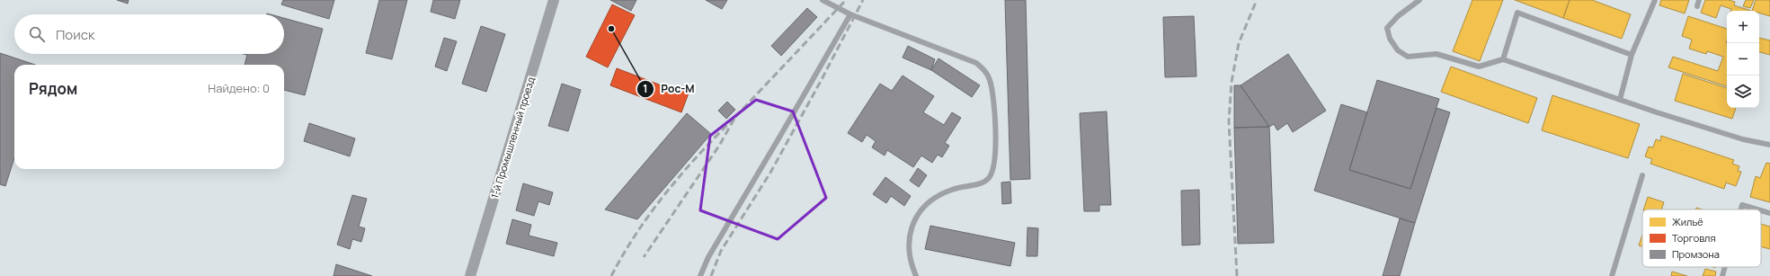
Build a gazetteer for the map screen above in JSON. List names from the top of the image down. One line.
{"streets":{"street":["1-й Промышленный проезд"]},"places":["Рос-М"],"legend":["Жильё","Торговля","Промзона"],"page":{"map_buttons":["+","−"],"search":"Поиск","heading":["Рядом","Найдено: 0"]}}
